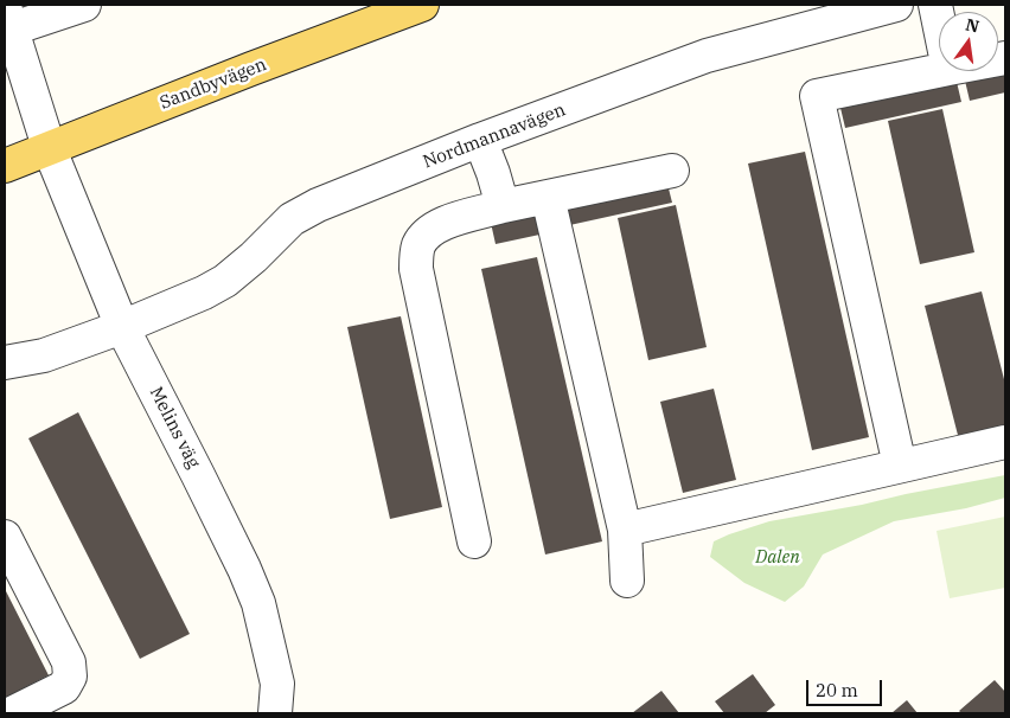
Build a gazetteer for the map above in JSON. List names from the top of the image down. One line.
{"streets":{"main road":["Sandbyvägen"],"street":["Nordmannavägen","Melins väg"]},"crossings":[["Sandbyvägen","Melins väg"],["Nordmannavägen","Melins väg"]],"parks":["Dalen"],"scale_bar":"20 m","north":"top"}
